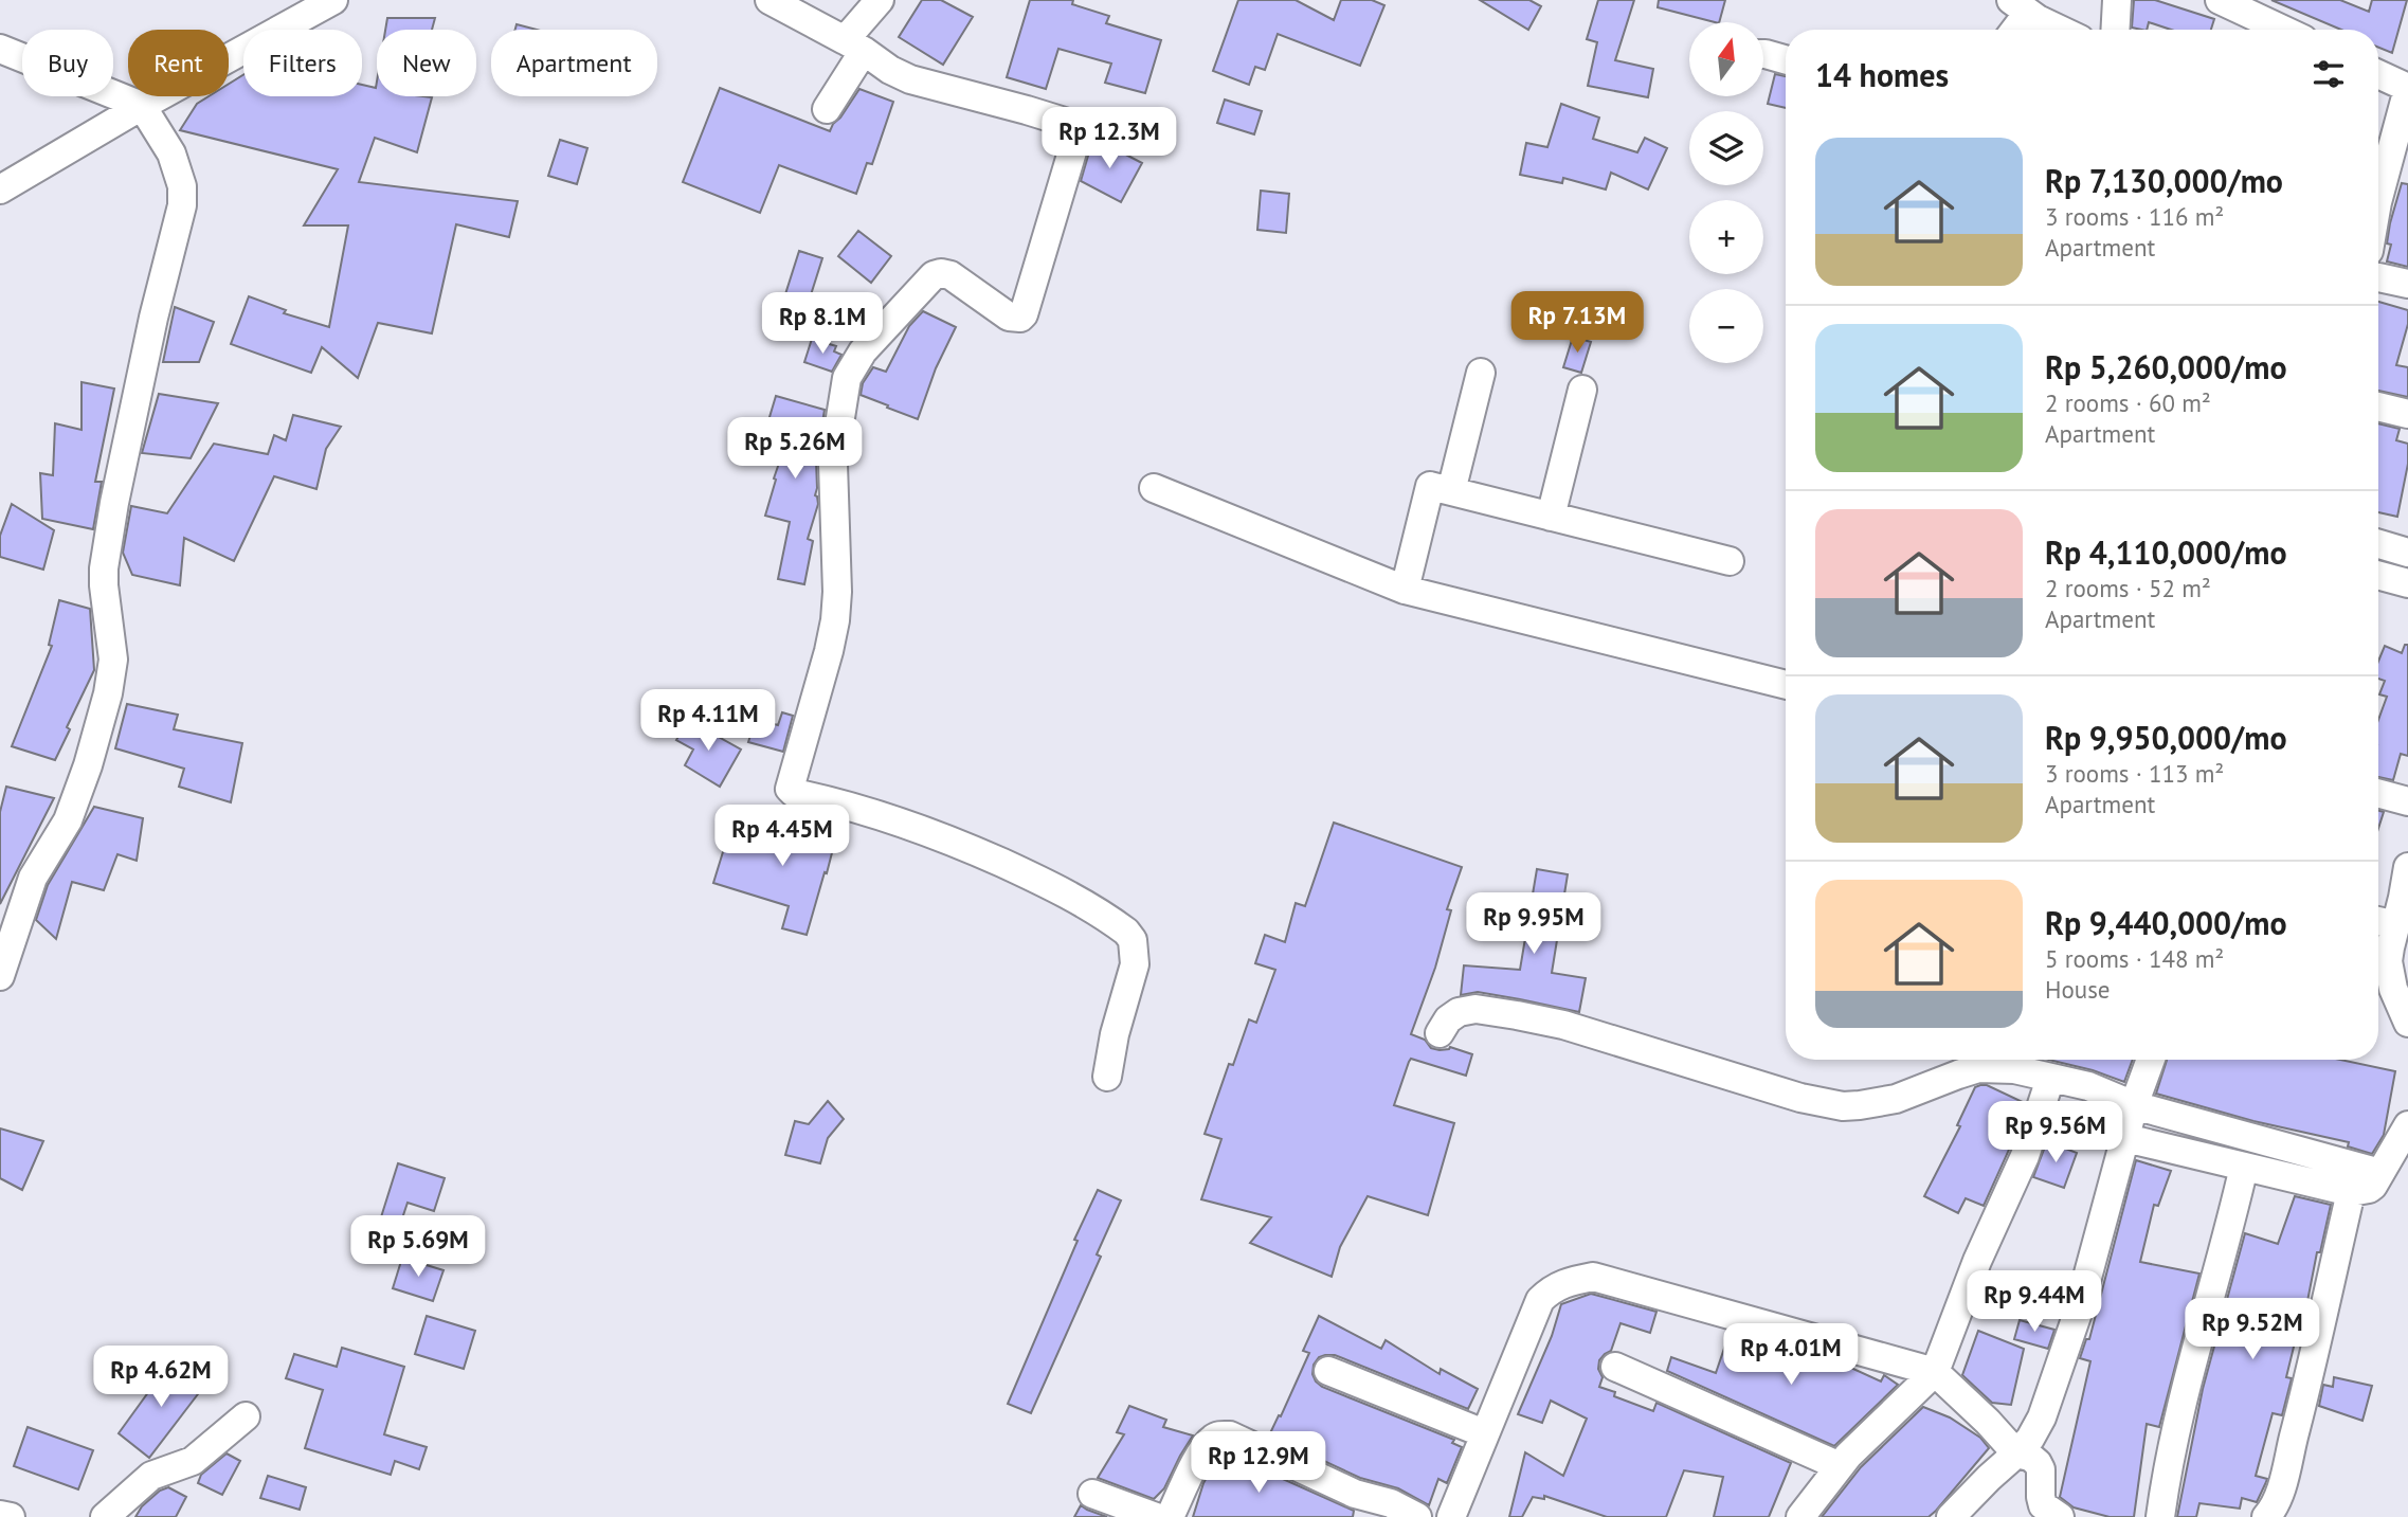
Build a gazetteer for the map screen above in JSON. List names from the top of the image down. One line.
{"north":"top","page":{"map_buttons":["+","−"],"chip":["Buy","Rent","Filters","New","Apartment"],"heading":"14 homes","price":["Rp 12.3M","Rp 7.13M","Rp 8.1M","Rp 5.26M","Rp 4.11M","Rp 4.45M","Rp 9.95M","Rp 9.56M","Rp 5.69M","Rp 9.44M","Rp 9.52M","Rp 4.01M","Rp 4.62M","Rp 12.9M"],"list":[{"name":"Rp 7,130,000/mo","note":"3 rooms · 116 m² · Apartment"},{"name":"Rp 5,260,000/mo","note":"2 rooms · 60 m² · Apartment"},{"name":"Rp 4,110,000/mo","note":"2 rooms · 52 m² · Apartment"},{"name":"Rp 9,950,000/mo","note":"3 rooms · 113 m² · Apartment"},{"name":"Rp 9,440,000/mo","note":"5 rooms · 148 m² · House"}]}}
